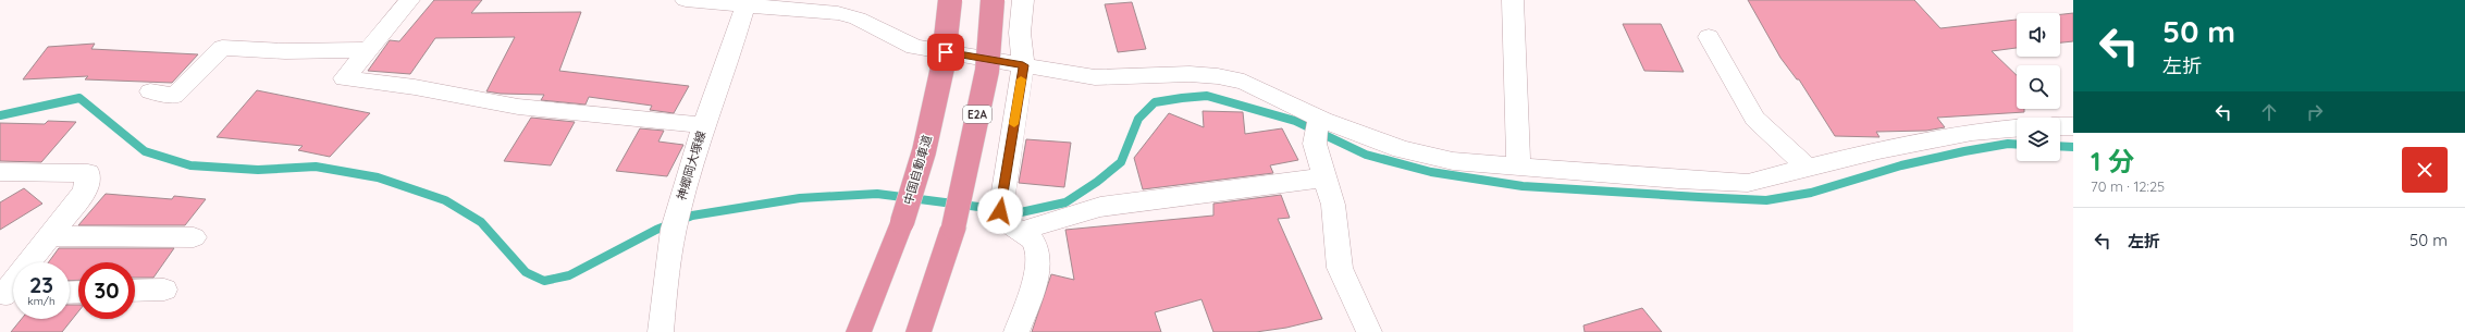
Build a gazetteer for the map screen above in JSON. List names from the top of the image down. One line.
{"streets":{"highway":["E2A","中国自動車道"],"street":["神郷岡大塚線"]},"page":{"turn":["50 m","左折"],"heading":["1 分","70 m · 12:25"],"list":[{"name":"左折","value":"50 m"}],"speed":"23 km/h","limit":"30"}}
